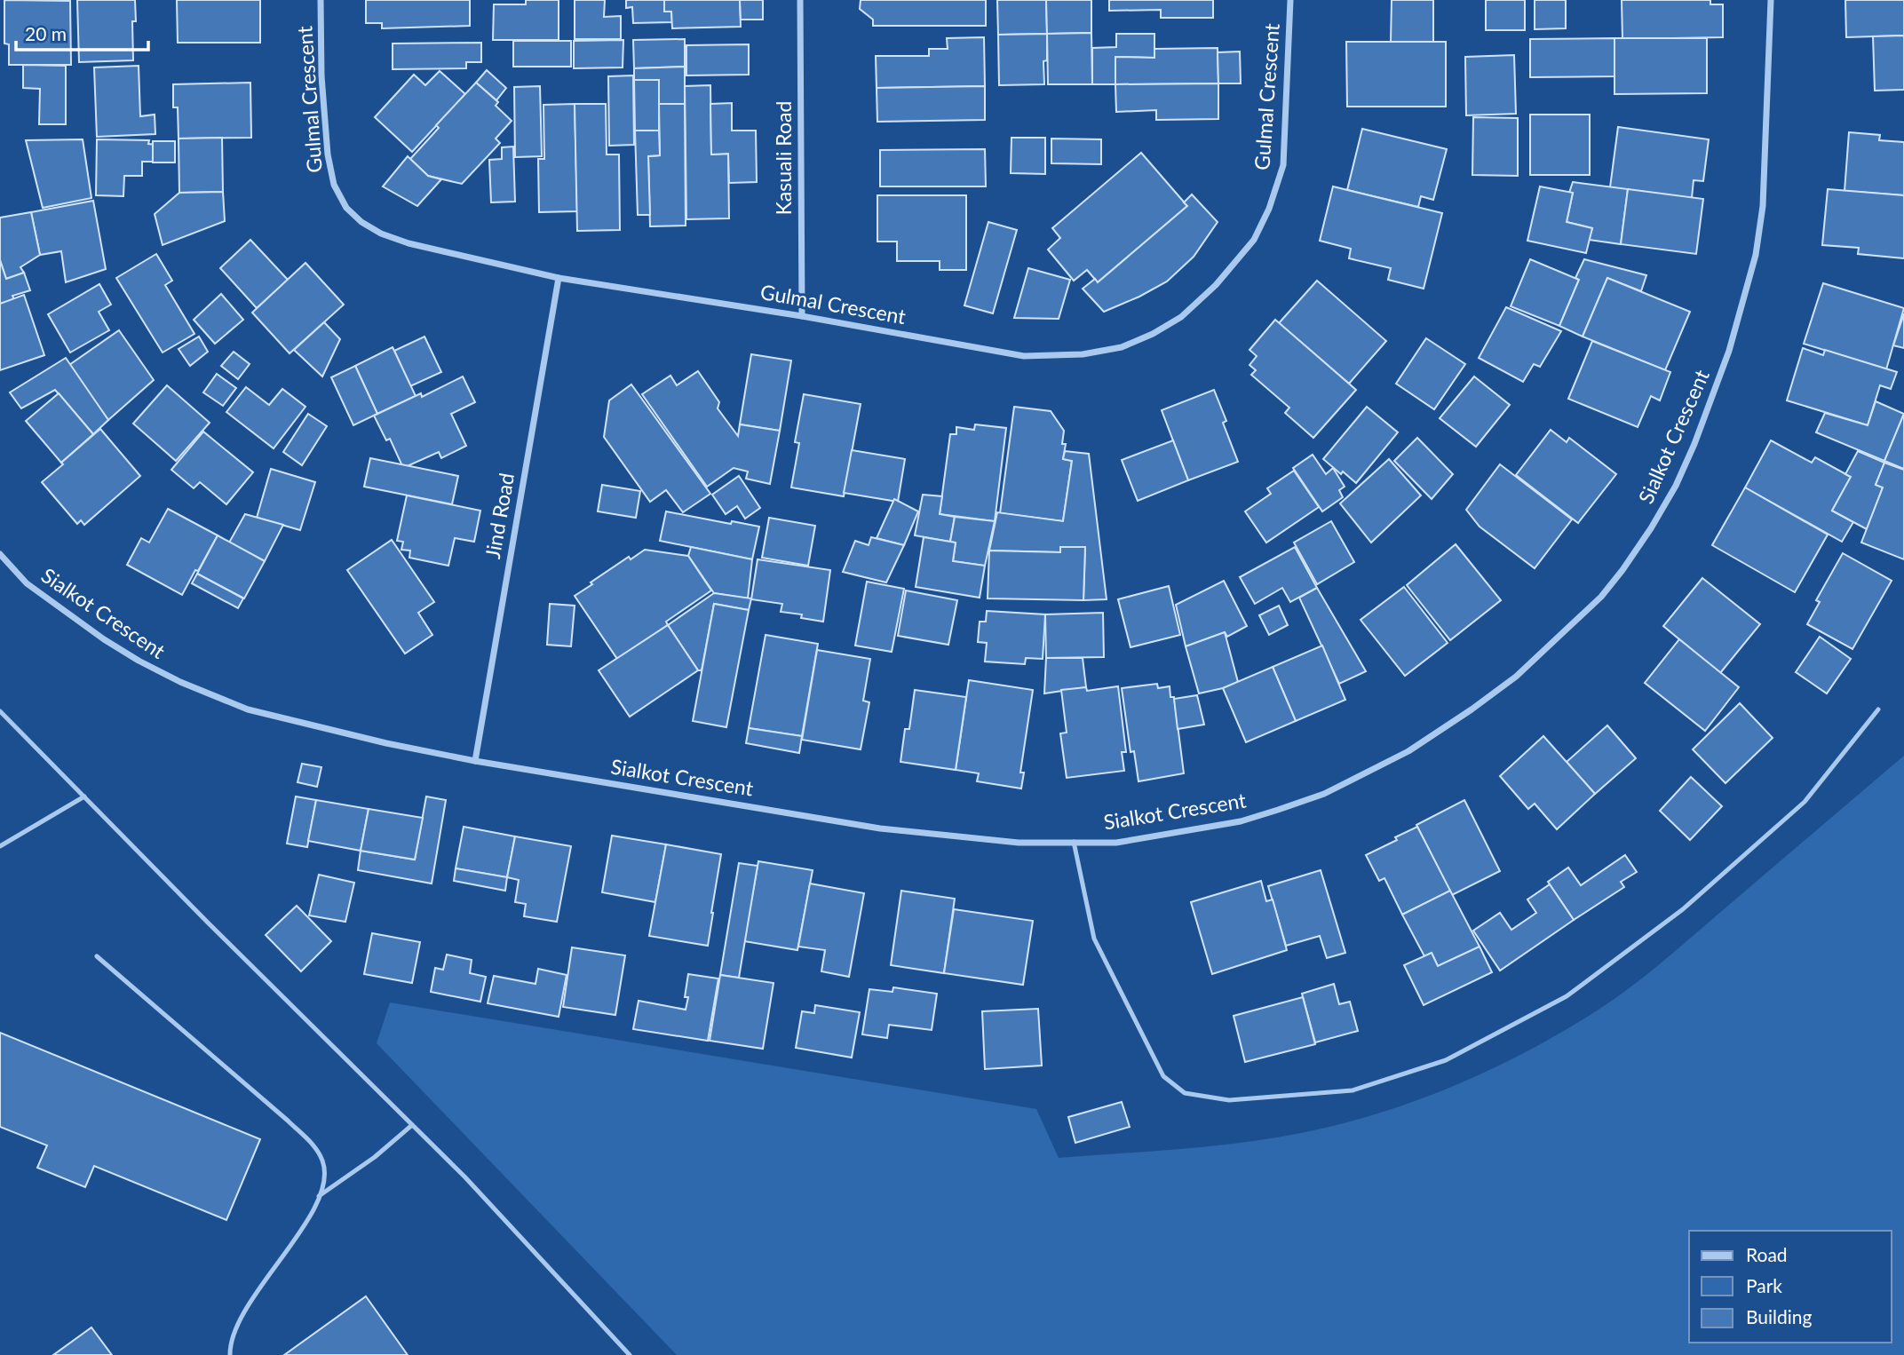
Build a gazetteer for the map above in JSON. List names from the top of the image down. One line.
{"streets":{"street":["Gulmal Crescent","Kasuali Road","Sialkot Crescent","Jind Road"]},"crossings":[["Gulmal Crescent","Kasuali Road"],["Gulmal Crescent","Jind Road"],["Sialkot Crescent","Jind Road"]],"legend":["Road","Park","Building"],"scale_bar":"20 m"}
